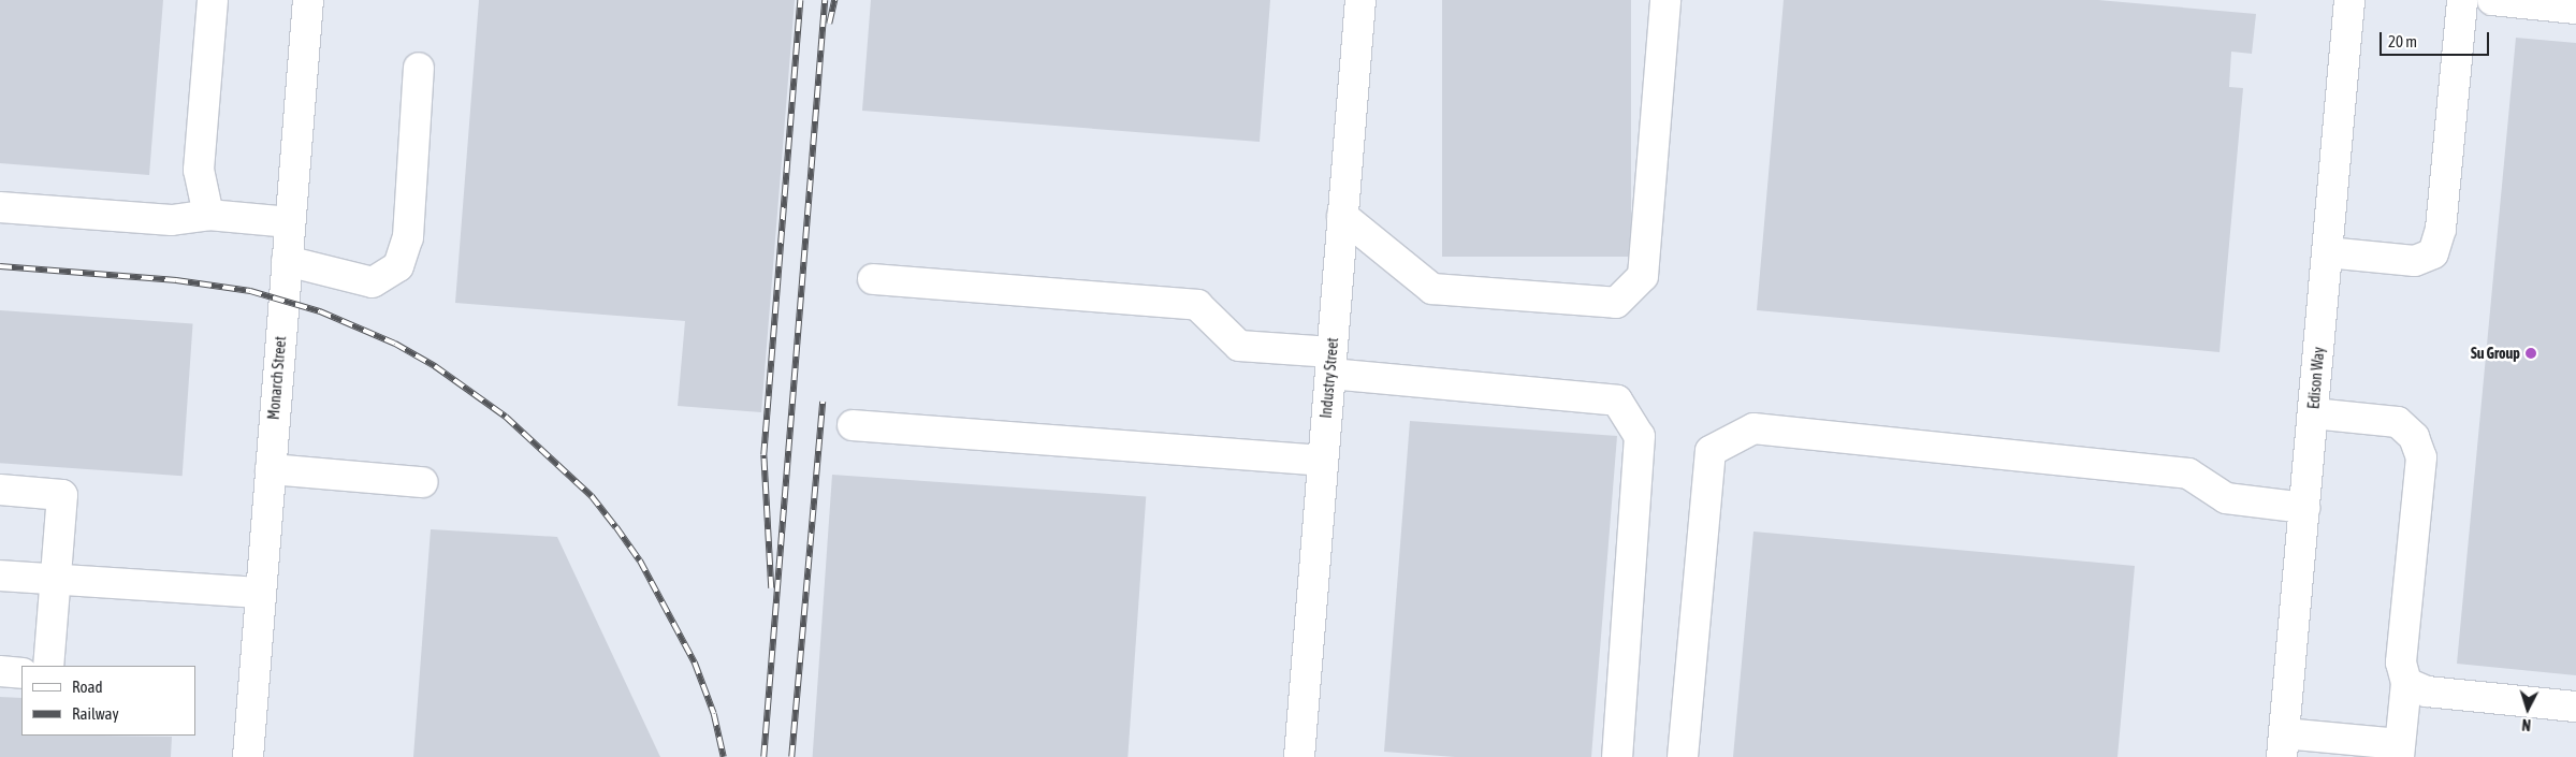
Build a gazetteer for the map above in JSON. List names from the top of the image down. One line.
{"streets":{"street":["Monarch Street","Industry Street","Edison Way"]},"places":["Su Group"],"legend":["Road","Railway"],"scale_bar":"20 m","north":"bottom"}
